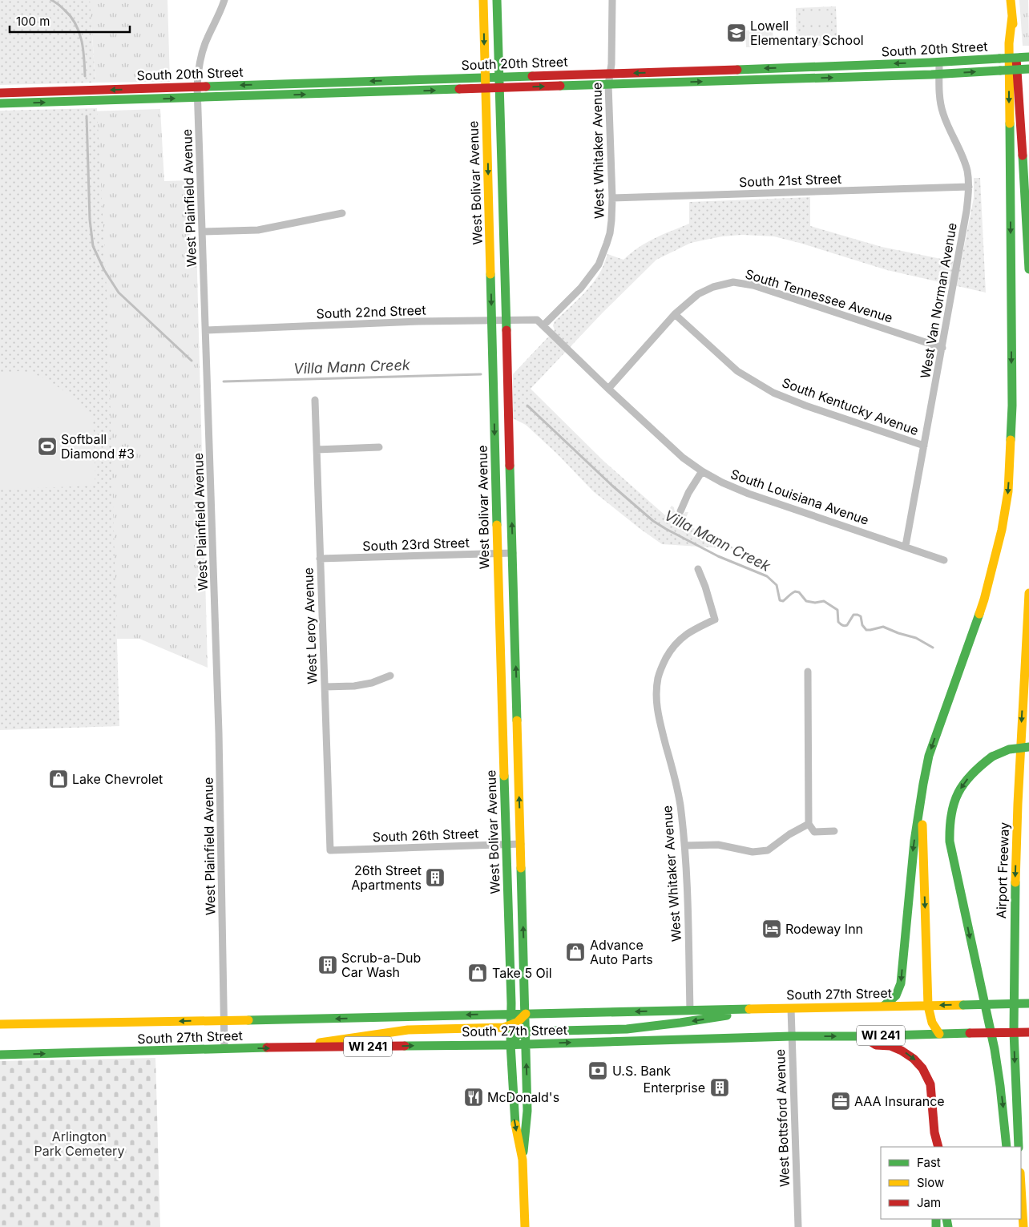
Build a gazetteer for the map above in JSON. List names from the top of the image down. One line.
{"streets":{"main road":["South 20th Street","West Bolivar Avenue","Airport Freeway","South 27th Street","WI 241"],"street":["West Whitaker Avenue","South 21st Street","West Plainfield Avenue","South Tennessee Avenue","West Van Norman Avenue","South 22nd Street","South Kentucky Avenue","South Louisiana Avenue","South 23rd Street","West Leroy Avenue","South 26th Street","West Bottsford Avenue"]},"crossings":[["South 20th Street","West Whitaker Avenue"],["South 20th Street","West Bolivar Avenue"],["South 20th Street","West Plainfield Avenue"],["South 20th Street","West Van Norman Avenue"],["West Whitaker Avenue","South 21st Street"],["West Whitaker Avenue","South Louisiana Avenue"],["West Whitaker Avenue","South 27th Street"],["South 21st Street","West Van Norman Avenue"],["West Bolivar Avenue","South 22nd Street"],["West Bolivar Avenue","South 23rd Street"],["West Bolivar Avenue","South 26th Street"],["West Bolivar Avenue","South 27th Street"],["West Plainfield Avenue","South 22nd Street"],["West Plainfield Avenue","South 27th Street"],["South Tennessee Avenue","West Van Norman Avenue"],["South Tennessee Avenue","South Kentucky Avenue"],["South Tennessee Avenue","South Louisiana Avenue"],["West Van Norman Avenue","South Kentucky Avenue"],["West Van Norman Avenue","South Louisiana Avenue"],["South 22nd Street","South Louisiana Avenue"],["South 23rd Street","West Leroy Avenue"],["West Leroy Avenue","South 26th Street"],["South 27th Street","West Bottsford Avenue"]],"one_way":["Airport Freeway"],"water":["Villa Mann Creek"],"parks":["Arlington Park Cemetery"],"places":{"school or university":["Lowell Elementary School"],"sports":["Softball Diamond #3"],"shop":["Lake Chevrolet","Advance Auto Parts","Take 5 Oil"],"building":["26th Street Apartments","Scrub-a-Dub Car Wash","Enterprise"],"hotel":["Rodeway Inn"],"bank":["U.S. Bank"],"restaurant":["McDonald's"],"office":["AAA Insurance"]},"legend":["Fast","Slow","Jam"],"scale_bar":"100 m"}
